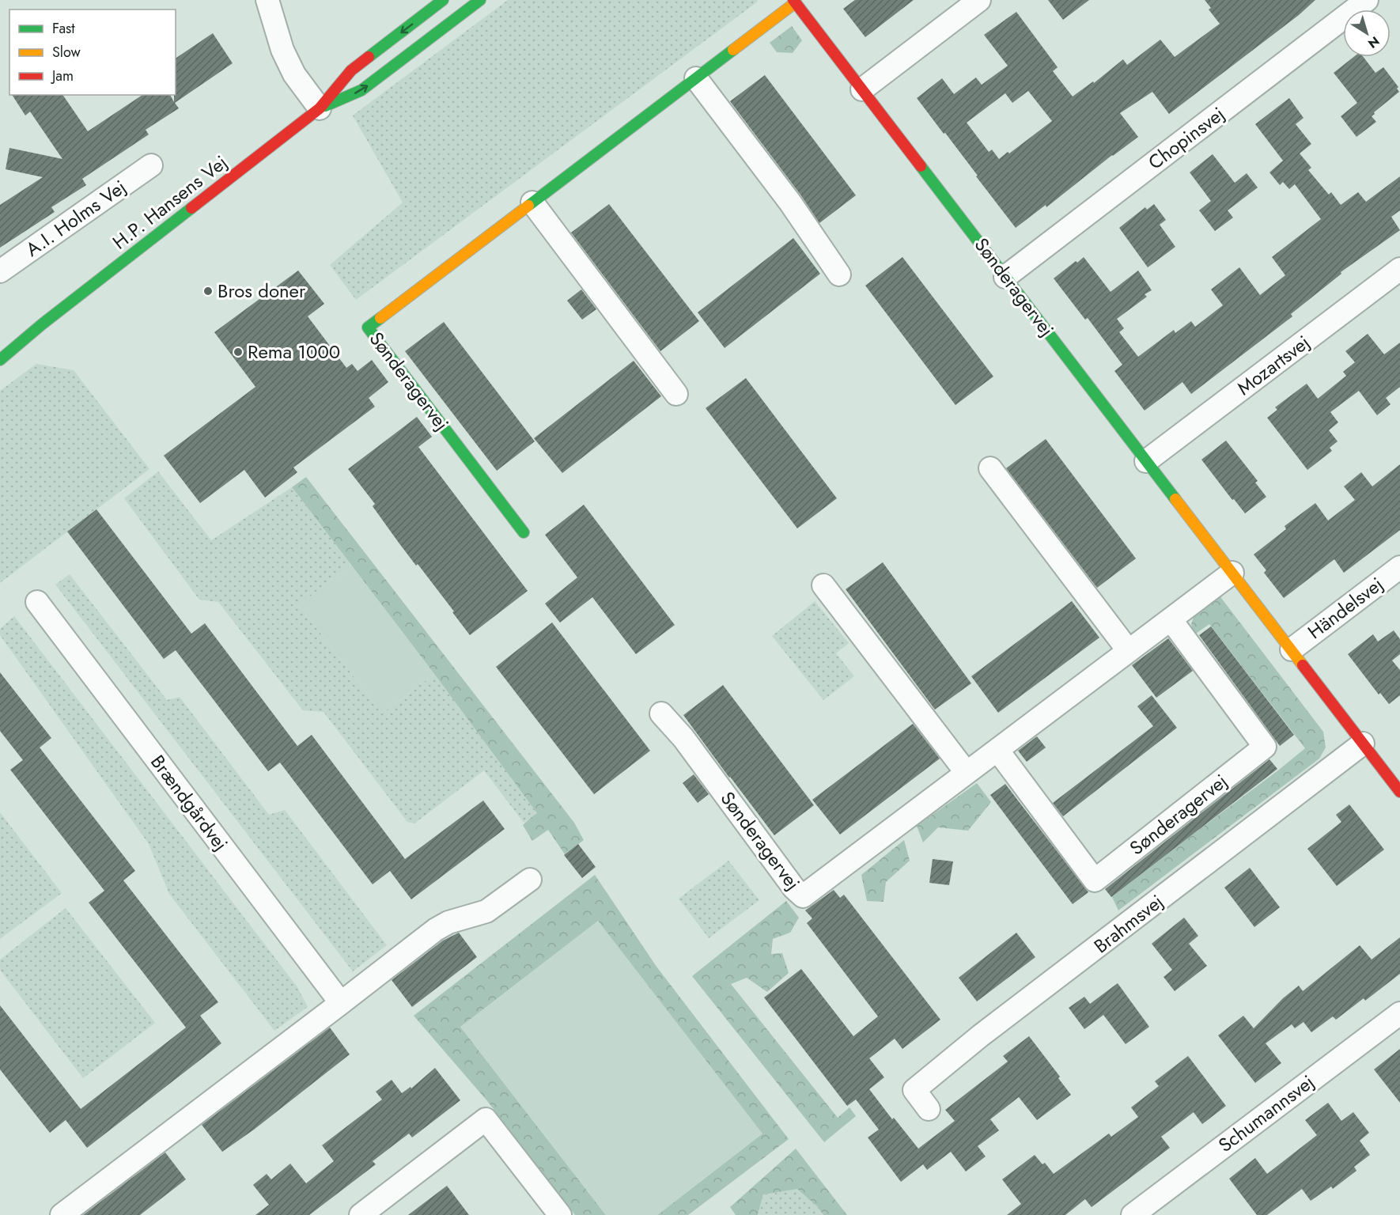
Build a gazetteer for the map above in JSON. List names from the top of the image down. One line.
{"streets":{"street":["Chopinsvej","H.P. Hansens Vej","A.I. Holms Vej","Sønderagervej","Mozartsvej","Händelsvej","Brændgårdvej","Brahmsvej","Schumannsvej"]},"crossings":[["Chopinsvej","Sønderagervej"],["Sønderagervej","Mozartsvej"],["Sønderagervej","Händelsvej"],["Sønderagervej","Brahmsvej"]],"places":["Bros doner","Rema 1000"],"legend":["Fast","Slow","Jam"],"north":"bottom right"}
